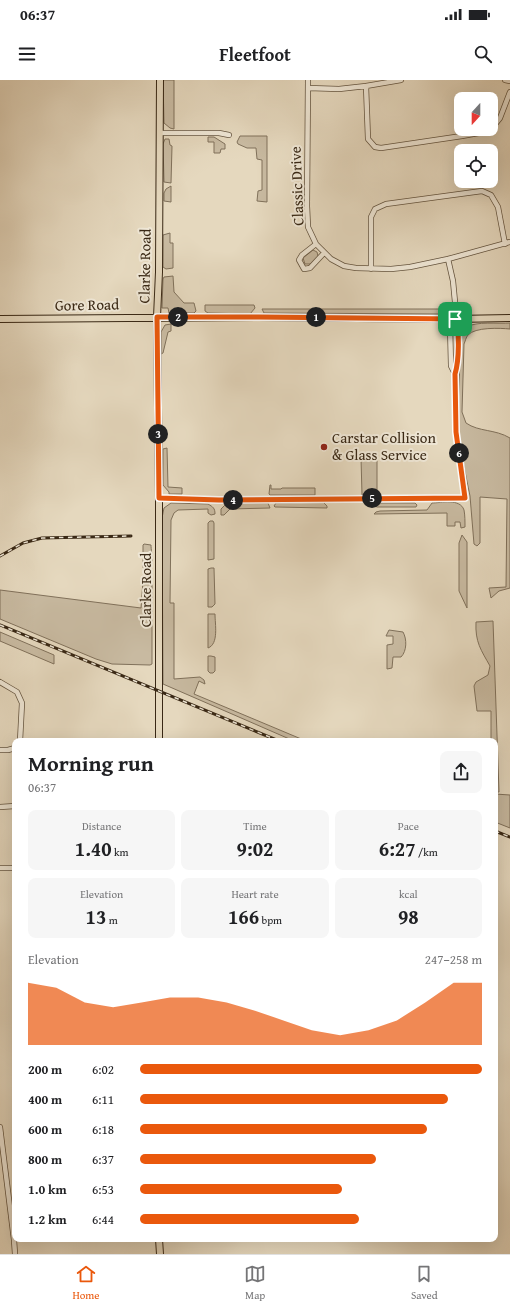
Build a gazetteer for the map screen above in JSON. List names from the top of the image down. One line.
{"streets":{"main road":["Clarke Road","Gore Road"],"street":["Classic Drive"]},"crossings":[["Clarke Road","Gore Road"]],"places":["Carstar Collision & Glass Service"],"north":"bottom","page":{"status":"06:37","header":"Fleetfoot","pins":["1","2","3","6","5","4"],"heading":["Morning run","06:37"],"stats":[["Distance","1.40 km"],["Time","9:02"],["Pace","6:27 /km"],["Elevation","13 m"],["Heart rate","166 bpm"],["kcal","98"]],"chart":["Elevation","247–258 m"],"list":[{"name":"200 m","note":"6:02"},{"name":"400 m","note":"6:11"},{"name":"600 m","note":"6:18"},{"name":"800 m","note":"6:37"},{"name":"1.0 km","note":"6:53"},{"name":"1.2 km","note":"6:44"}],"tabs":["Home","Map","Saved"]}}
